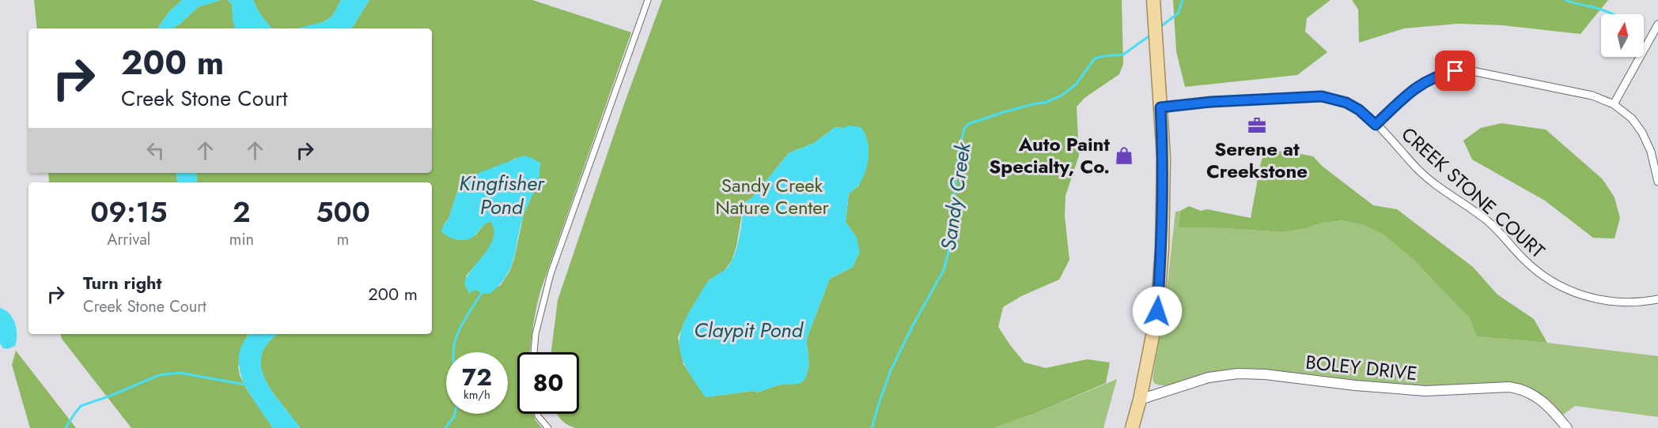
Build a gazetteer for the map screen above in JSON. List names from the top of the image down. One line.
{"streets":{"street":["CREEK STONE COURT","BOLEY DRIVE"]},"water":["Kingfisher Pond","Sandy Creek","Claypit Pond"],"parks":["Sandy Creek Nature Center"],"places":{"office":["Serene at Creekstone"],"shop":["Auto Paint Specialty, Co."]},"north":"top","page":{"turn":["200 m","Creek Stone Court"],"eta":["09:15","Arrival","2","min","500","m"],"list":[{"name":"Turn right","note":"Creek Stone Court","value":"200 m"}],"speed":"72 km/h","limit":"80"}}
